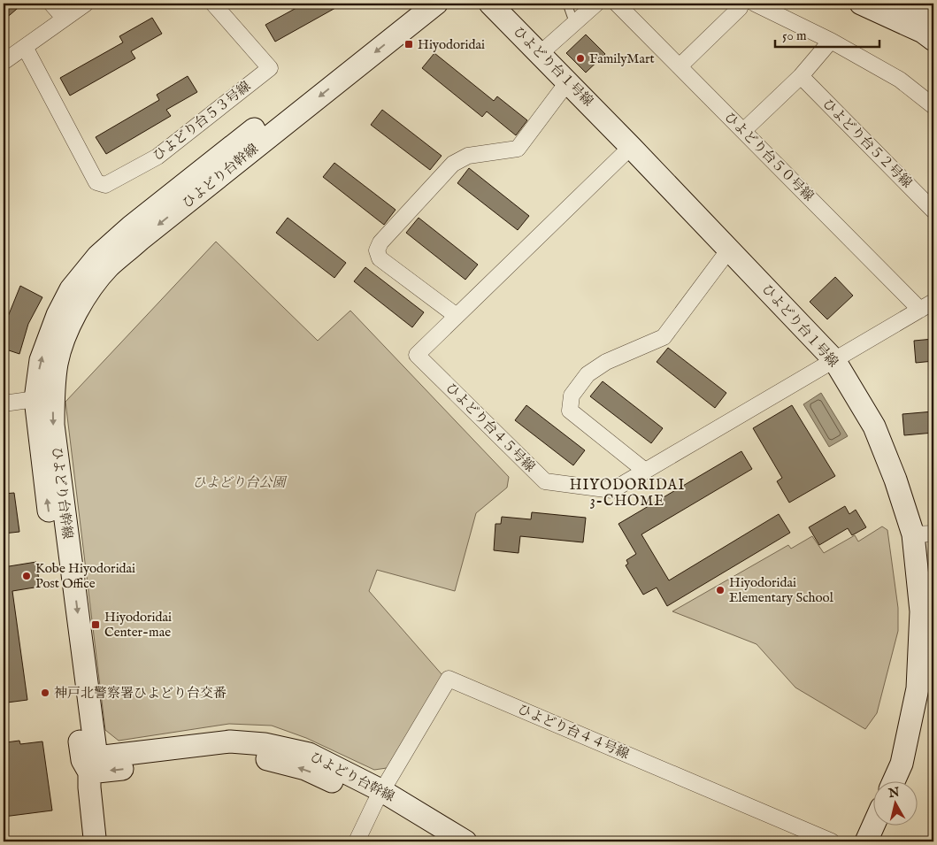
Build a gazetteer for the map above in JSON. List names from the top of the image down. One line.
{"streets":{"street":["ひよどり台１号線","ひよどり台５３号線","ひよどり台５２号線","ひよどり台５０号線","ひよどり台幹線","ひよどり台４５号線","ひよどり台４４号線"]},"crossings":[["ひよどり台１号線","ひよどり台４５号線"],["ひよどり台５０号線","ひよどり台４５号線"],["ひよどり台幹線","ひよどり台４４号線"]],"districts":["HIYODORIDAI 3-CHOME"],"parks":["ひよどり台公園"],"places":{"transit":["Hiyodoridai","Hiyodoridai Center-mae"],"other":["FamilyMart","Kobe Hiyodoridai Post Office","Hiyodoridai Elementary School","神戸北警察署ひよどり台交番"]},"scale_bar":"50 m","north":"top"}
